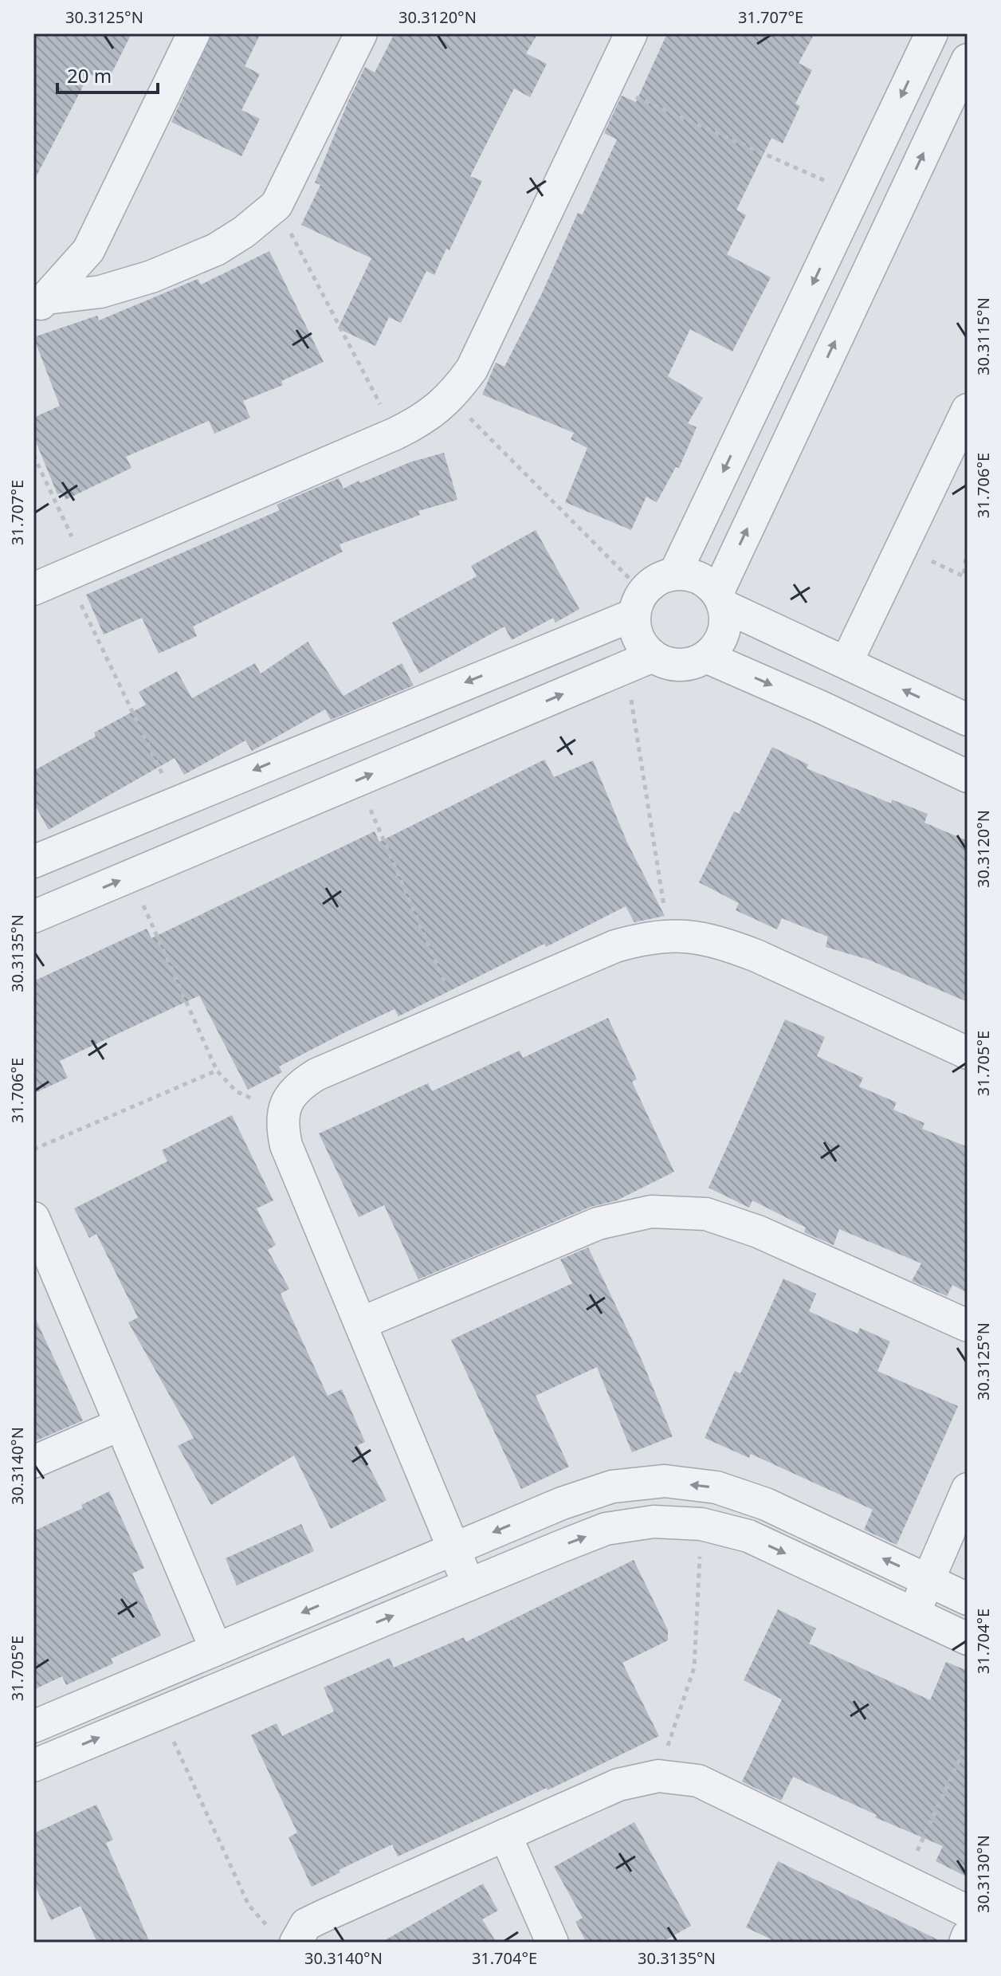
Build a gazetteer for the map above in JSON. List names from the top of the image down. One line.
{"scale_bar":"20 m","coordinates":["30.3125°N","30.3120°N","31.707°E","30.3115°N","31.706°E","30.3135°N","31.705°E","30.3140°N","31.704°E","30.3130°N"]}
